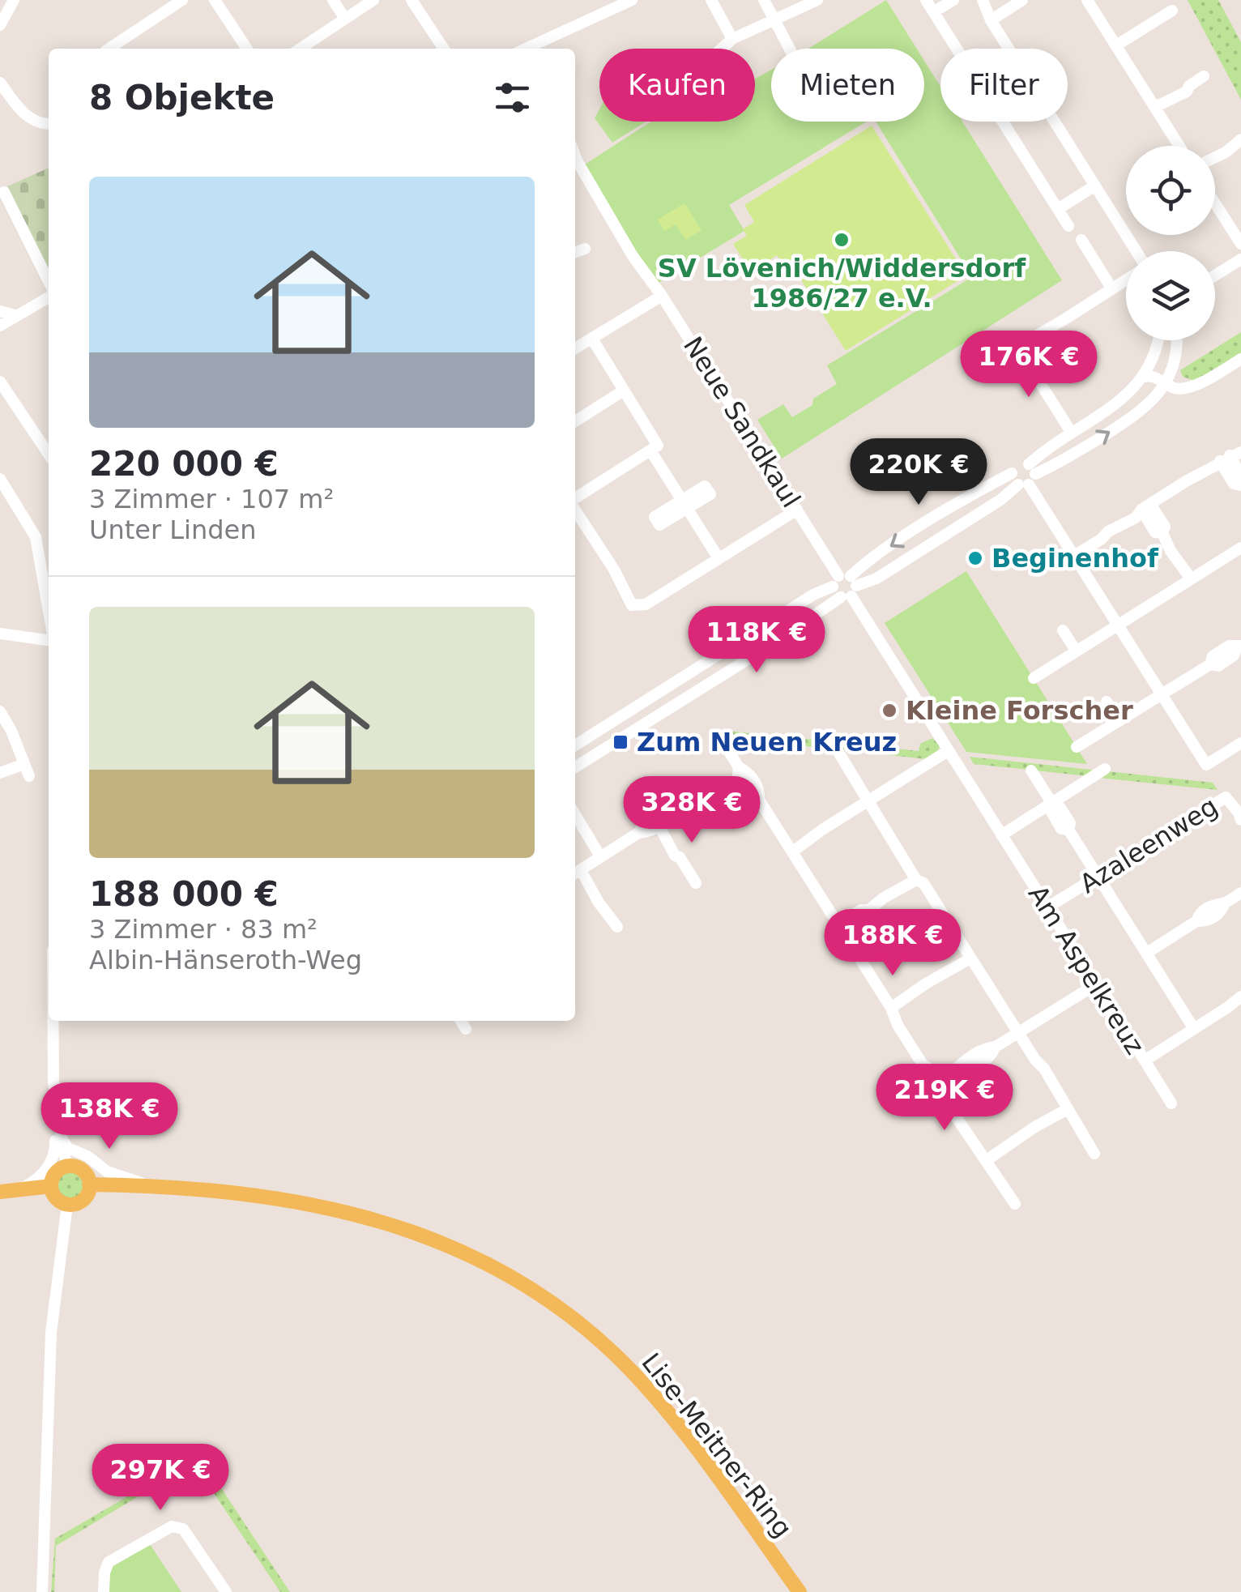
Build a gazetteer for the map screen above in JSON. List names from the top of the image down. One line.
{"streets":{"main road":["Lise-Meitner-Ring"],"street":["Neue Sandkaul","Azaleenweg","Am Aspelkreuz"]},"crossings":[["Neue Sandkaul","Am Aspelkreuz"],["Azaleenweg","Am Aspelkreuz"]],"places":{"other":["SV Lövenich/Widdersdorf 1986/27 e.V.","Beginenhof","Kleine Forscher"],"transit":["Zum Neuen Kreuz"]},"page":{"chip":["Kaufen","Mieten","Filter"],"heading":"8 Objekte","list":[{"name":"220 000 €","note":"3 Zimmer · 107 m² · Unter Linden"},{"name":"188 000 €","note":"3 Zimmer · 83 m² · Albin-Hänseroth-Weg"}],"price":["176K €","220K €","118K €","328K €","188K €","219K €","138K €","297K €"]}}
